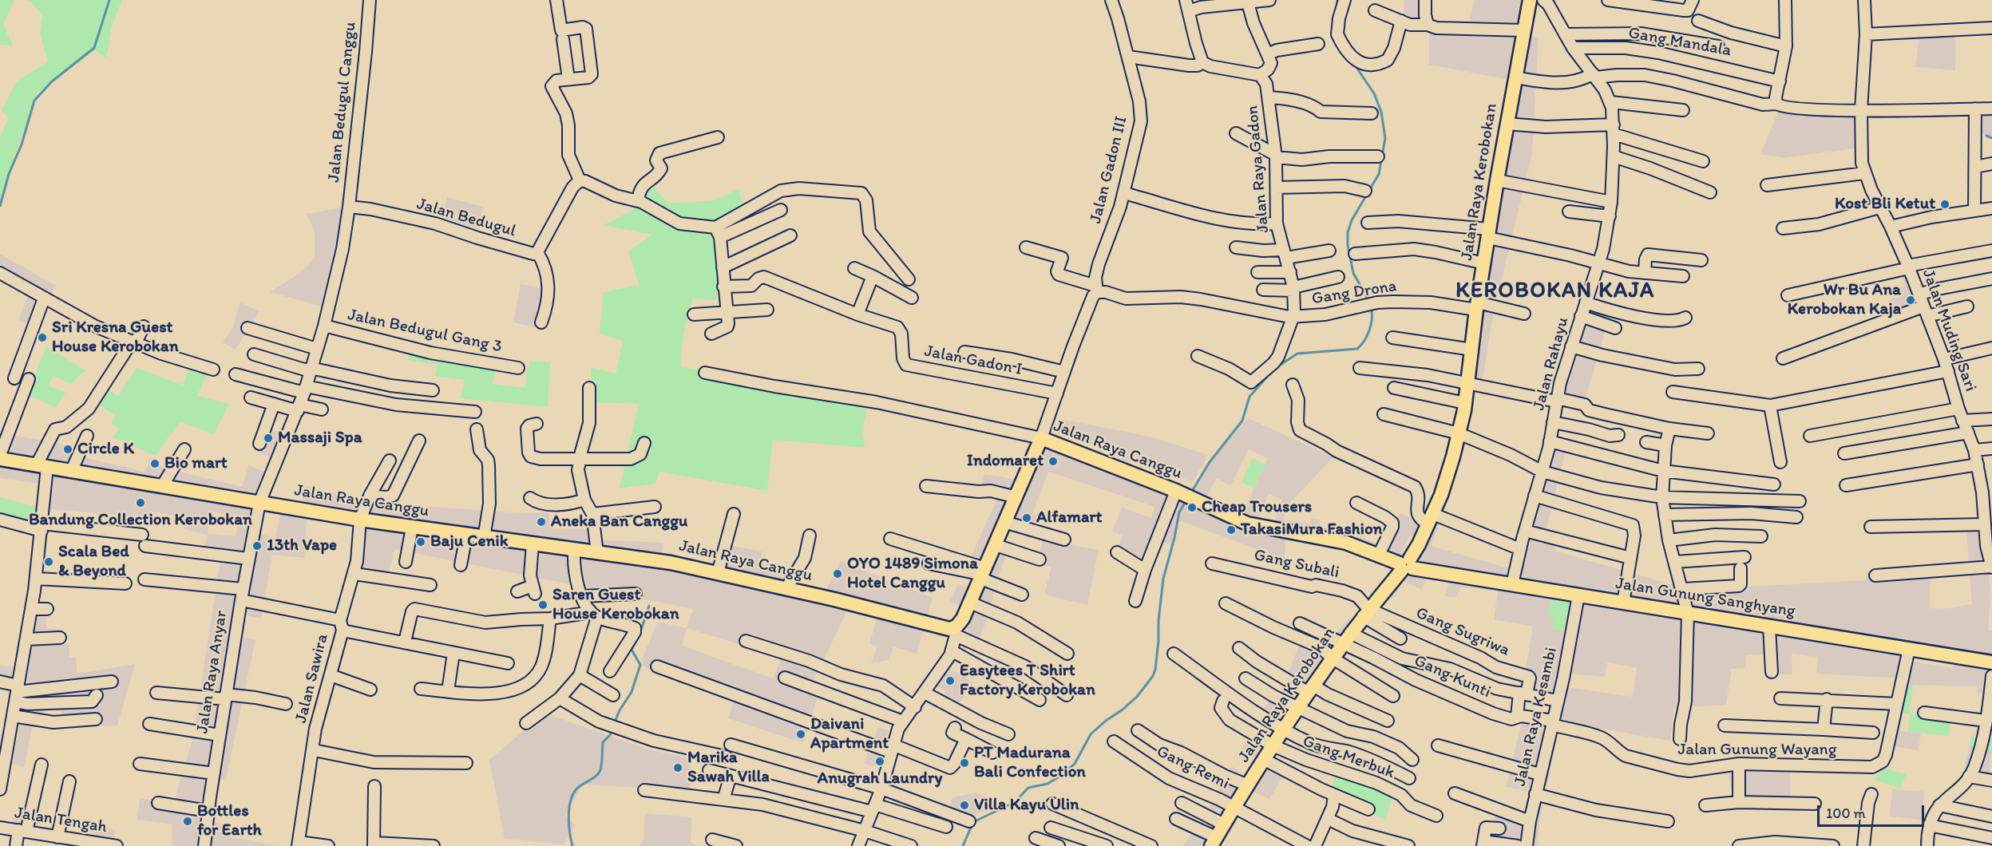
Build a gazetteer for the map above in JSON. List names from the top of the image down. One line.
{"streets":{"main road":["Jalan Raya Kerobokan","Jalan Raya Canggu","Jalan Gunung Sanghyang"],"street":["Gang Mandala","Jalan Bedugul Canggu","Jalan Raya Gadon","Jalan Gadon III","Jalan Bedugul","Gang Drona","Jalan Muding Sari","Jalan Bedugul Gang 3","Jalan Gadon I","Jalan Rahayu","Gang Subali","Gang Sugriwa","Jalan Raya Anyar","Gang Kunti","Jalan Sawira","Jalan Raya Kesambi","Jalan Gunung Wayang","Gang Merbuk","Gang Remi","Jalan Tengah"]},"crossings":[["Gang Mandala","Jalan Rahayu"],["Jalan Bedugul Canggu","Jalan Bedugul"],["Jalan Raya Gadon","Gang Drona"],["Jalan Raya Kerobokan","Gang Drona"],["Jalan Raya Kerobokan","Jalan Raya Canggu"],["Jalan Raya Kerobokan","Gang Subali"],["Jalan Raya Kerobokan","Jalan Gunung Sanghyang"],["Jalan Raya Kerobokan","Gang Sugriwa"],["Jalan Raya Kerobokan","Gang Kunti"],["Jalan Raya Kerobokan","Gang Merbuk"],["Jalan Raya Kerobokan","Gang Remi"],["Jalan Rahayu","Jalan Gunung Sanghyang"],["Jalan Raya Canggu","Jalan Gunung Sanghyang"],["Jalan Raya Canggu","Jalan Raya Anyar"],["Jalan Raya Canggu","Jalan Sawira"],["Gang Subali","Gang Sugriwa"],["Jalan Gunung Sanghyang","Jalan Raya Kesambi"],["Jalan Gunung Sanghyang","Jalan Gunung Wayang"],["Gang Kunti","Jalan Raya Kesambi"],["Gang Kunti","Jalan Gunung Wayang"],["Jalan Raya Kesambi","Jalan Gunung Wayang"]],"districts":["KEROBOKAN KAJA"],"places":["Kost Bli Ketut","Wr Bu Ana Kerobokan Kaja","Sri Kresna Guest House Kerobokan","Massaji Spa","Circle K","Indomaret","Bio mart","Bandung Collection Kerobokan","Cheap Trousers","Alfamart","Aneka Ban Canggu","TakasiMura Fashion","Baju Cenik","13th Vape","Scala Bed & Beyond","OYO 1489 Simona Hotel Canggu","Saren Guest House Kerobokan","Easytees T Shirt Factory Kerobokan","Daivani Apartment","Anugrah Laundry","PT Madurana Bali Confection","Marika Sawah Villa","Villa Kayu Ulin","Bottles for Earth"],"scale_bar":"100 m"}
